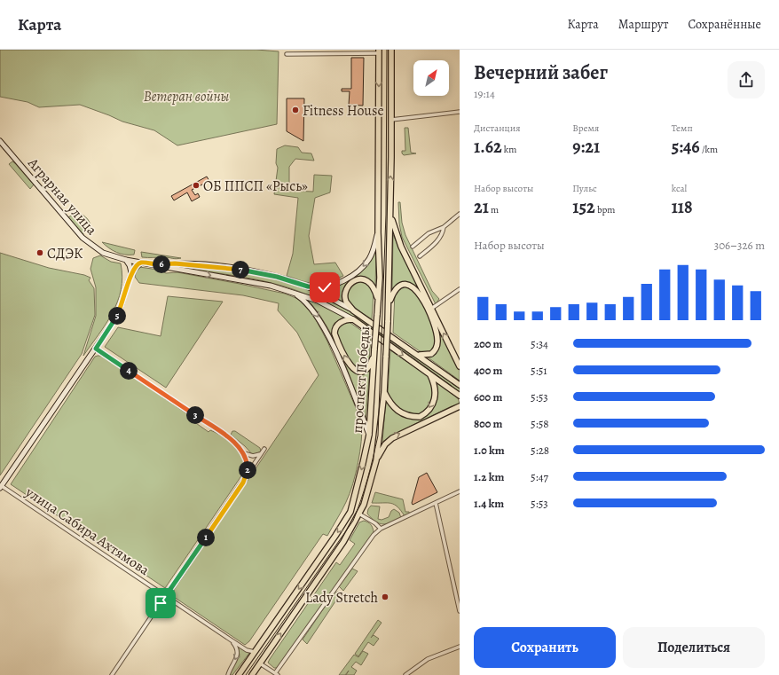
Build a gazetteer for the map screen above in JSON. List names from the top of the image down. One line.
{"streets":{"main road":["Аграрная улица","проспект Победы"],"street":["улица Сабира Ахтямова"]},"crossings":[["проспект Победы","улица Сабира Ахтямова"]],"parks":["Ветеран войны"],"places":["Fitness House","ОБ ППСП «Рысь»","СДЭК","Lady Stretch"],"north":"top right","page":{"header":"Карта","nav":["Карта","Маршрут","Сохранённые"],"heading":["Вечерний забег","19:14"],"stats":[["Дистанция","1.62 km"],["Время","9:21"],["Темп","5:46 /km"],["Набор высоты","21 m"],["Пульс","152 bpm"],["kcal","118"]],"chart":["Набор высоты","306–326 m"],"pins":["6","7","5","4","3","2","1"],"list":[{"name":"200 m","note":"5:34"},{"name":"400 m","note":"5:51"},{"name":"600 m","note":"5:53"},{"name":"800 m","note":"5:58"},{"name":"1.0 km","note":"5:28"},{"name":"1.2 km","note":"5:47"},{"name":"1.4 km","note":"5:53"}],"buttons":["Сохранить","Поделиться"]}}
